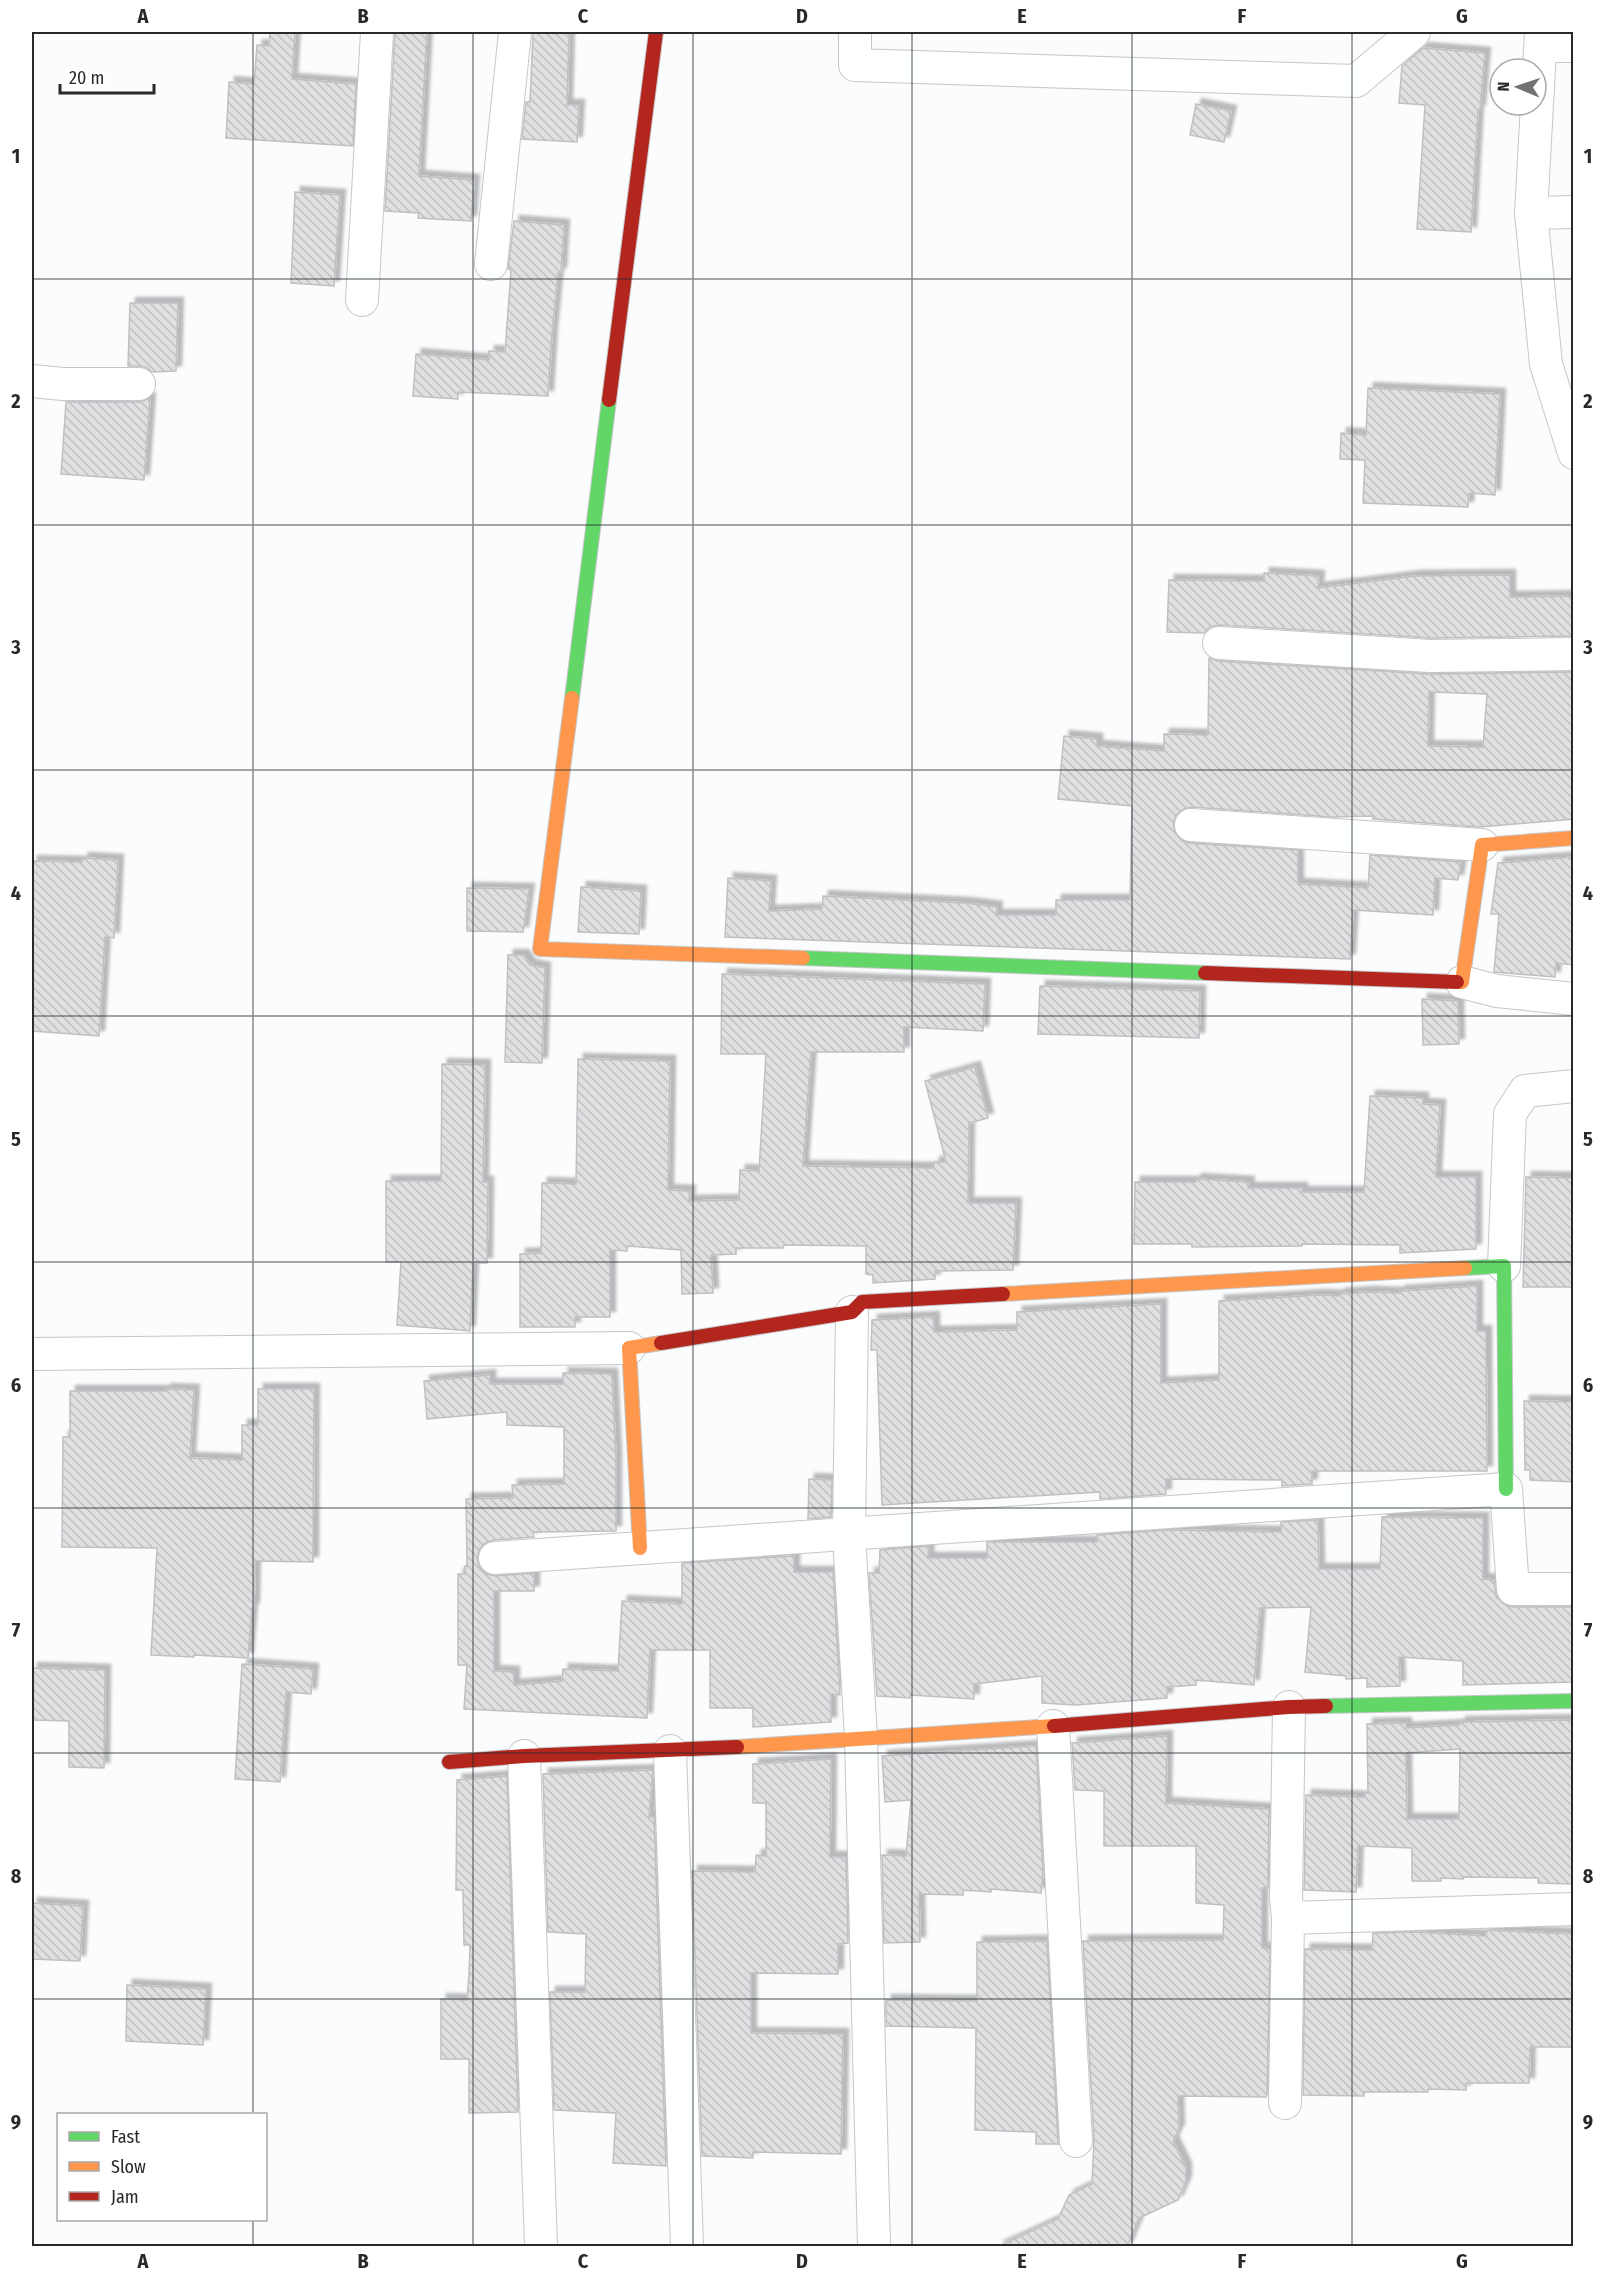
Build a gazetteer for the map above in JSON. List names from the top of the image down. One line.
{"legend":["Fast","Slow","Jam"],"scale_bar":"20 m","north":"left","grid":{"columns":["A","B","C","D","E","F","G"],"rows":["1","2","3","4","5","6","7","8","9"]}}
